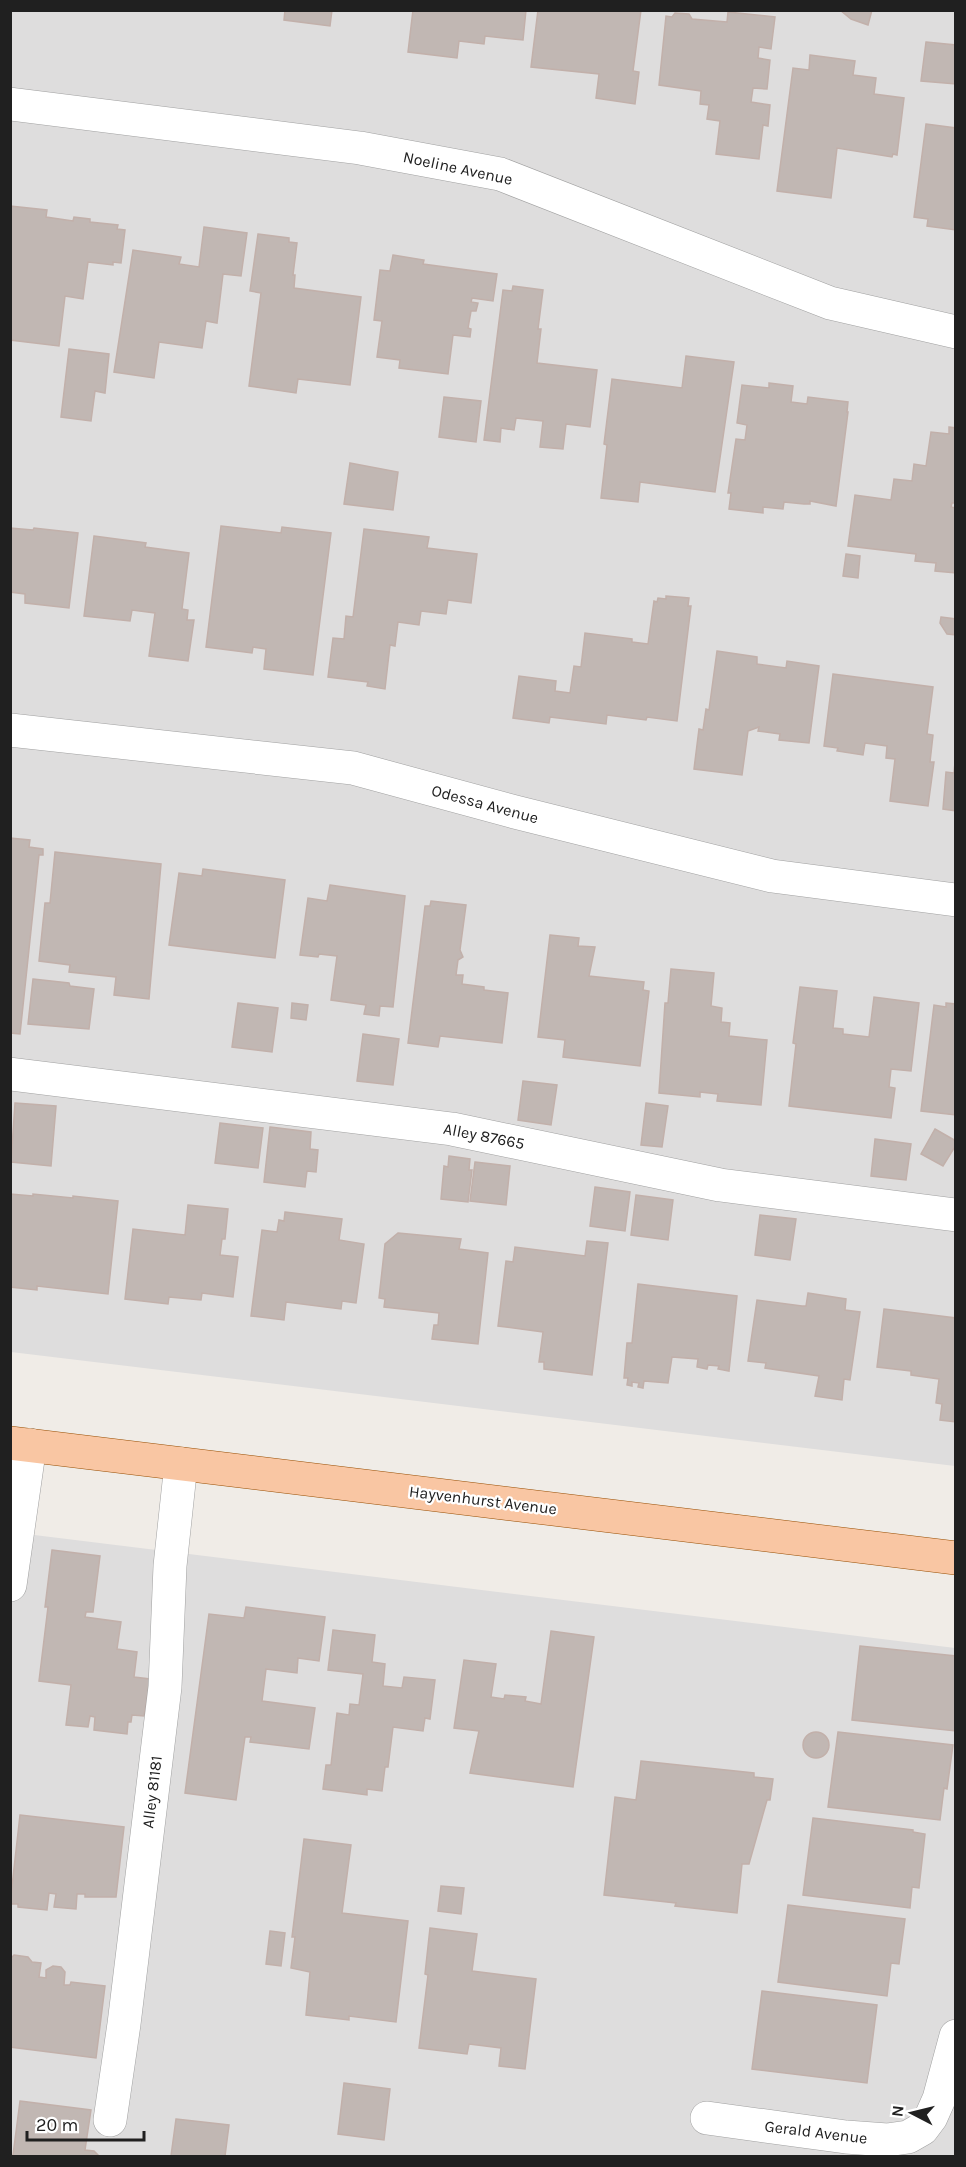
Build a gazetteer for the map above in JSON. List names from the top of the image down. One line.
{"streets":{"main road":["Hayvenhurst Avenue"],"street":["Noeline Avenue","Odessa Avenue","Alley 87665","Alley 81181","Gerald Avenue"]},"crossings":[["Hayvenhurst Avenue","Alley 81181"]],"scale_bar":"20 m","north":"left"}
